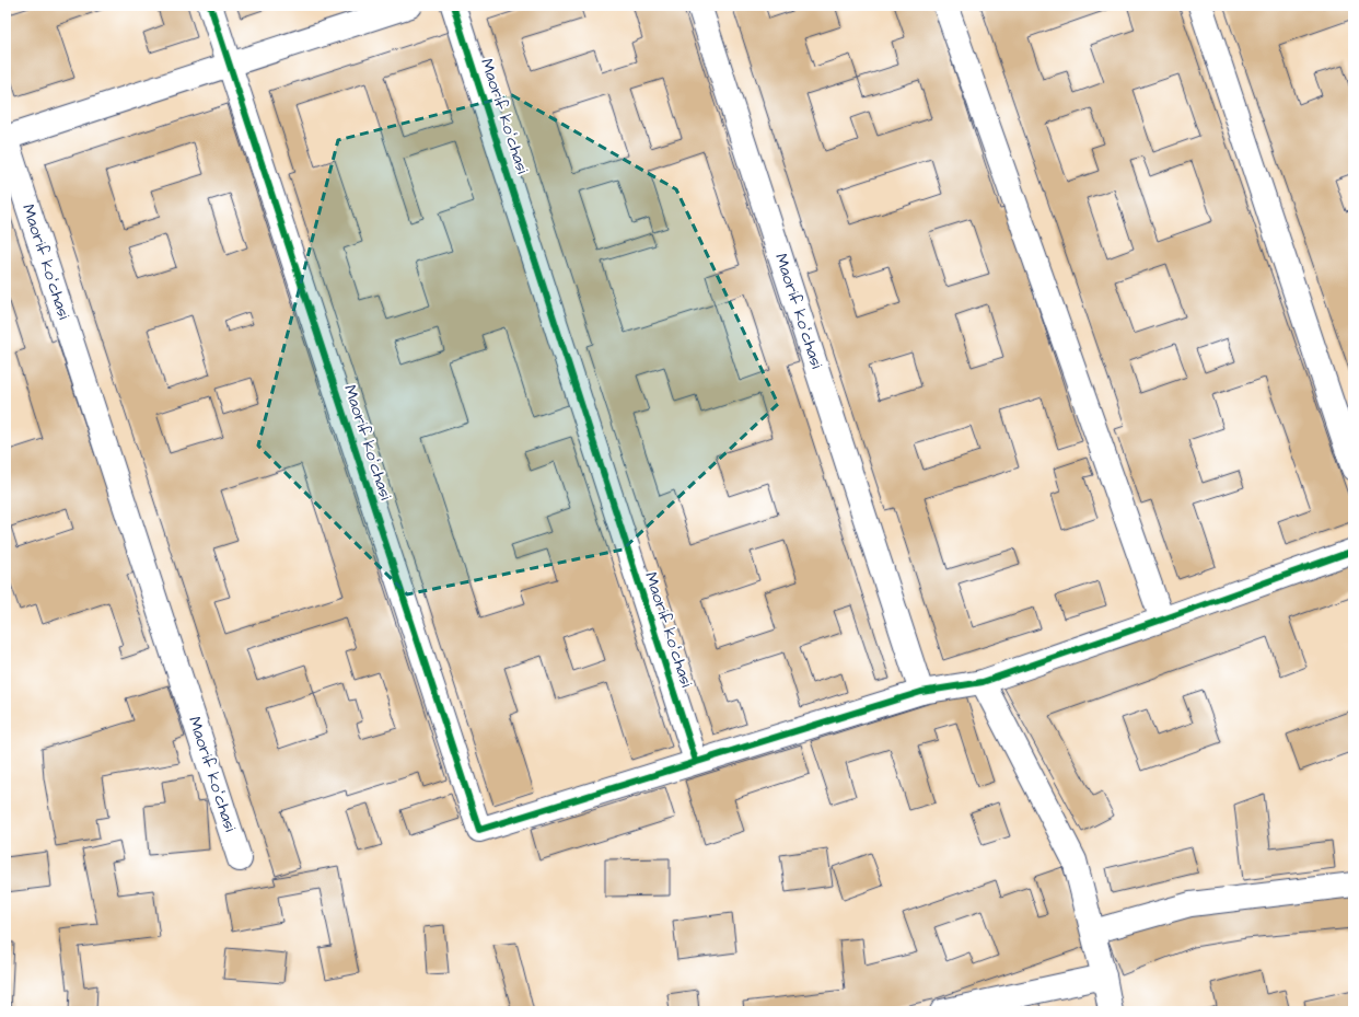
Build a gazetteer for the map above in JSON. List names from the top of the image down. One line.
{"streets":{"street":["Maorif koʻchasi"]}}
